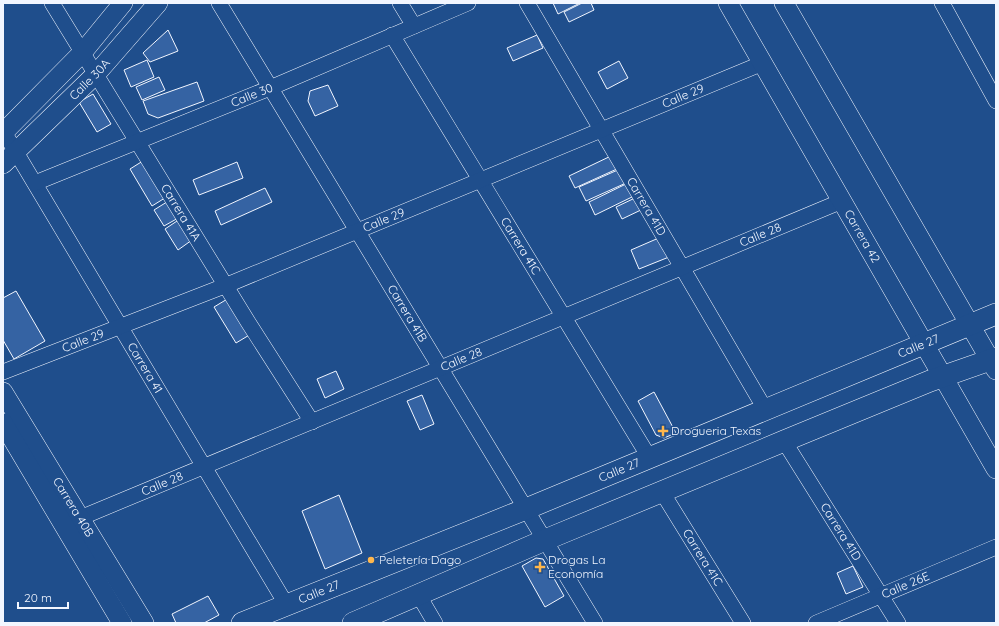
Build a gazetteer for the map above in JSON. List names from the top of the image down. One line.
{"streets":{"main road":["Calle 27"],"street":["Calle 30A","Calle 30","Calle 29","Carrera 41D","Carrera 41A","Calle 28","Carrera 42","Carrera 41C","Carrera 41B","Carrera 41","Carrera 40B","Calle 26E"]},"crossings":[["Calle 30A","Carrera 41A"],["Calle 30A","Carrera 41"],["Calle 30","Carrera 41A"],["Calle 30","Carrera 41C"],["Calle 30","Carrera 41B"],["Calle 30","Carrera 41"],["Calle 29","Carrera 41D"],["Calle 29","Carrera 41A"],["Calle 29","Carrera 42"],["Calle 29","Carrera 41C"],["Calle 29","Carrera 41B"],["Calle 29","Carrera 41"],["Carrera 41D","Calle 28"],["Carrera 41D","Calle 27"],["Carrera 41D","Calle 26E"],["Carrera 41A","Calle 28"],["Calle 28","Carrera 42"],["Calle 28","Carrera 41C"],["Calle 28","Carrera 41B"],["Calle 28","Carrera 41"],["Calle 28","Carrera 40B"],["Carrera 42","Calle 27"],["Carrera 41C","Calle 27"],["Carrera 41B","Calle 27"],["Calle 27","Carrera 41"]],"places":{"health":["Drogueria Texas","Drogas La Economía"],"other":["Peletería Dago"]},"scale_bar":"20 m"}
